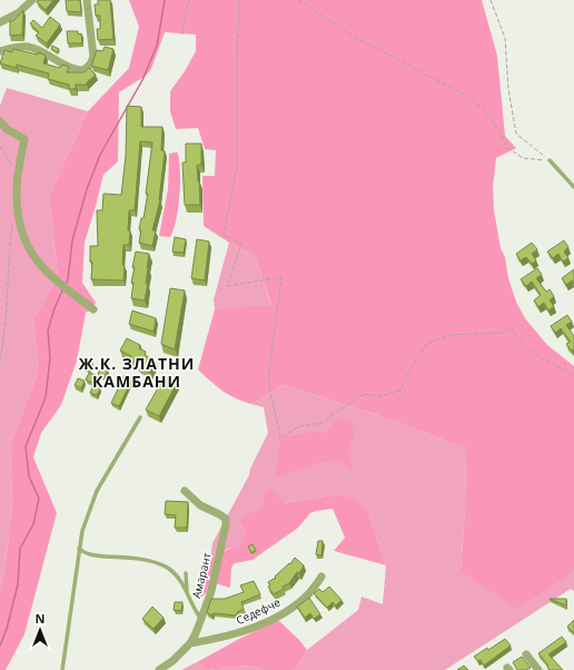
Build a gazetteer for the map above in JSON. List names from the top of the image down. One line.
{"streets":{"street":["Амарант","Седефче"]},"crossings":[["Амарант","Седефче"]],"districts":["Ж.К. ЗЛАТНИ КАМБАНИ"],"north":"top"}
